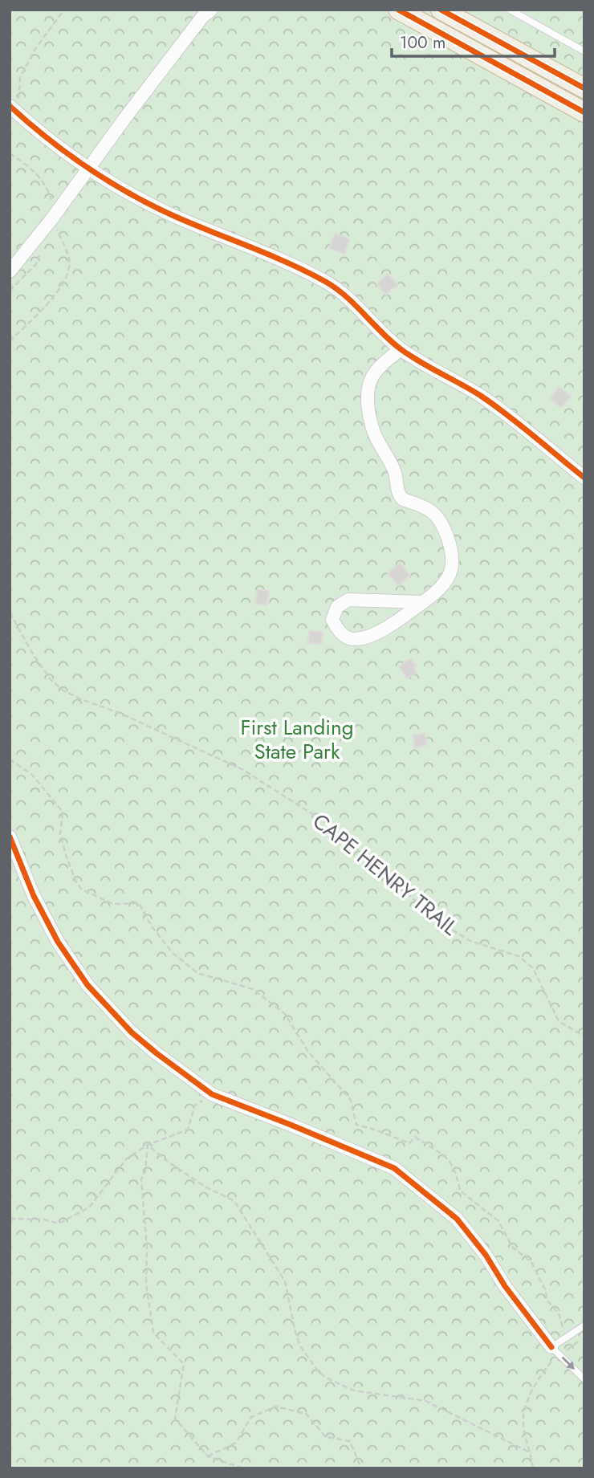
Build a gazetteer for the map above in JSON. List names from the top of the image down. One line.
{"streets":{"path":["CAPE HENRY TRAIL"]},"parks":["First Landing State Park"],"scale_bar":"100 m"}
